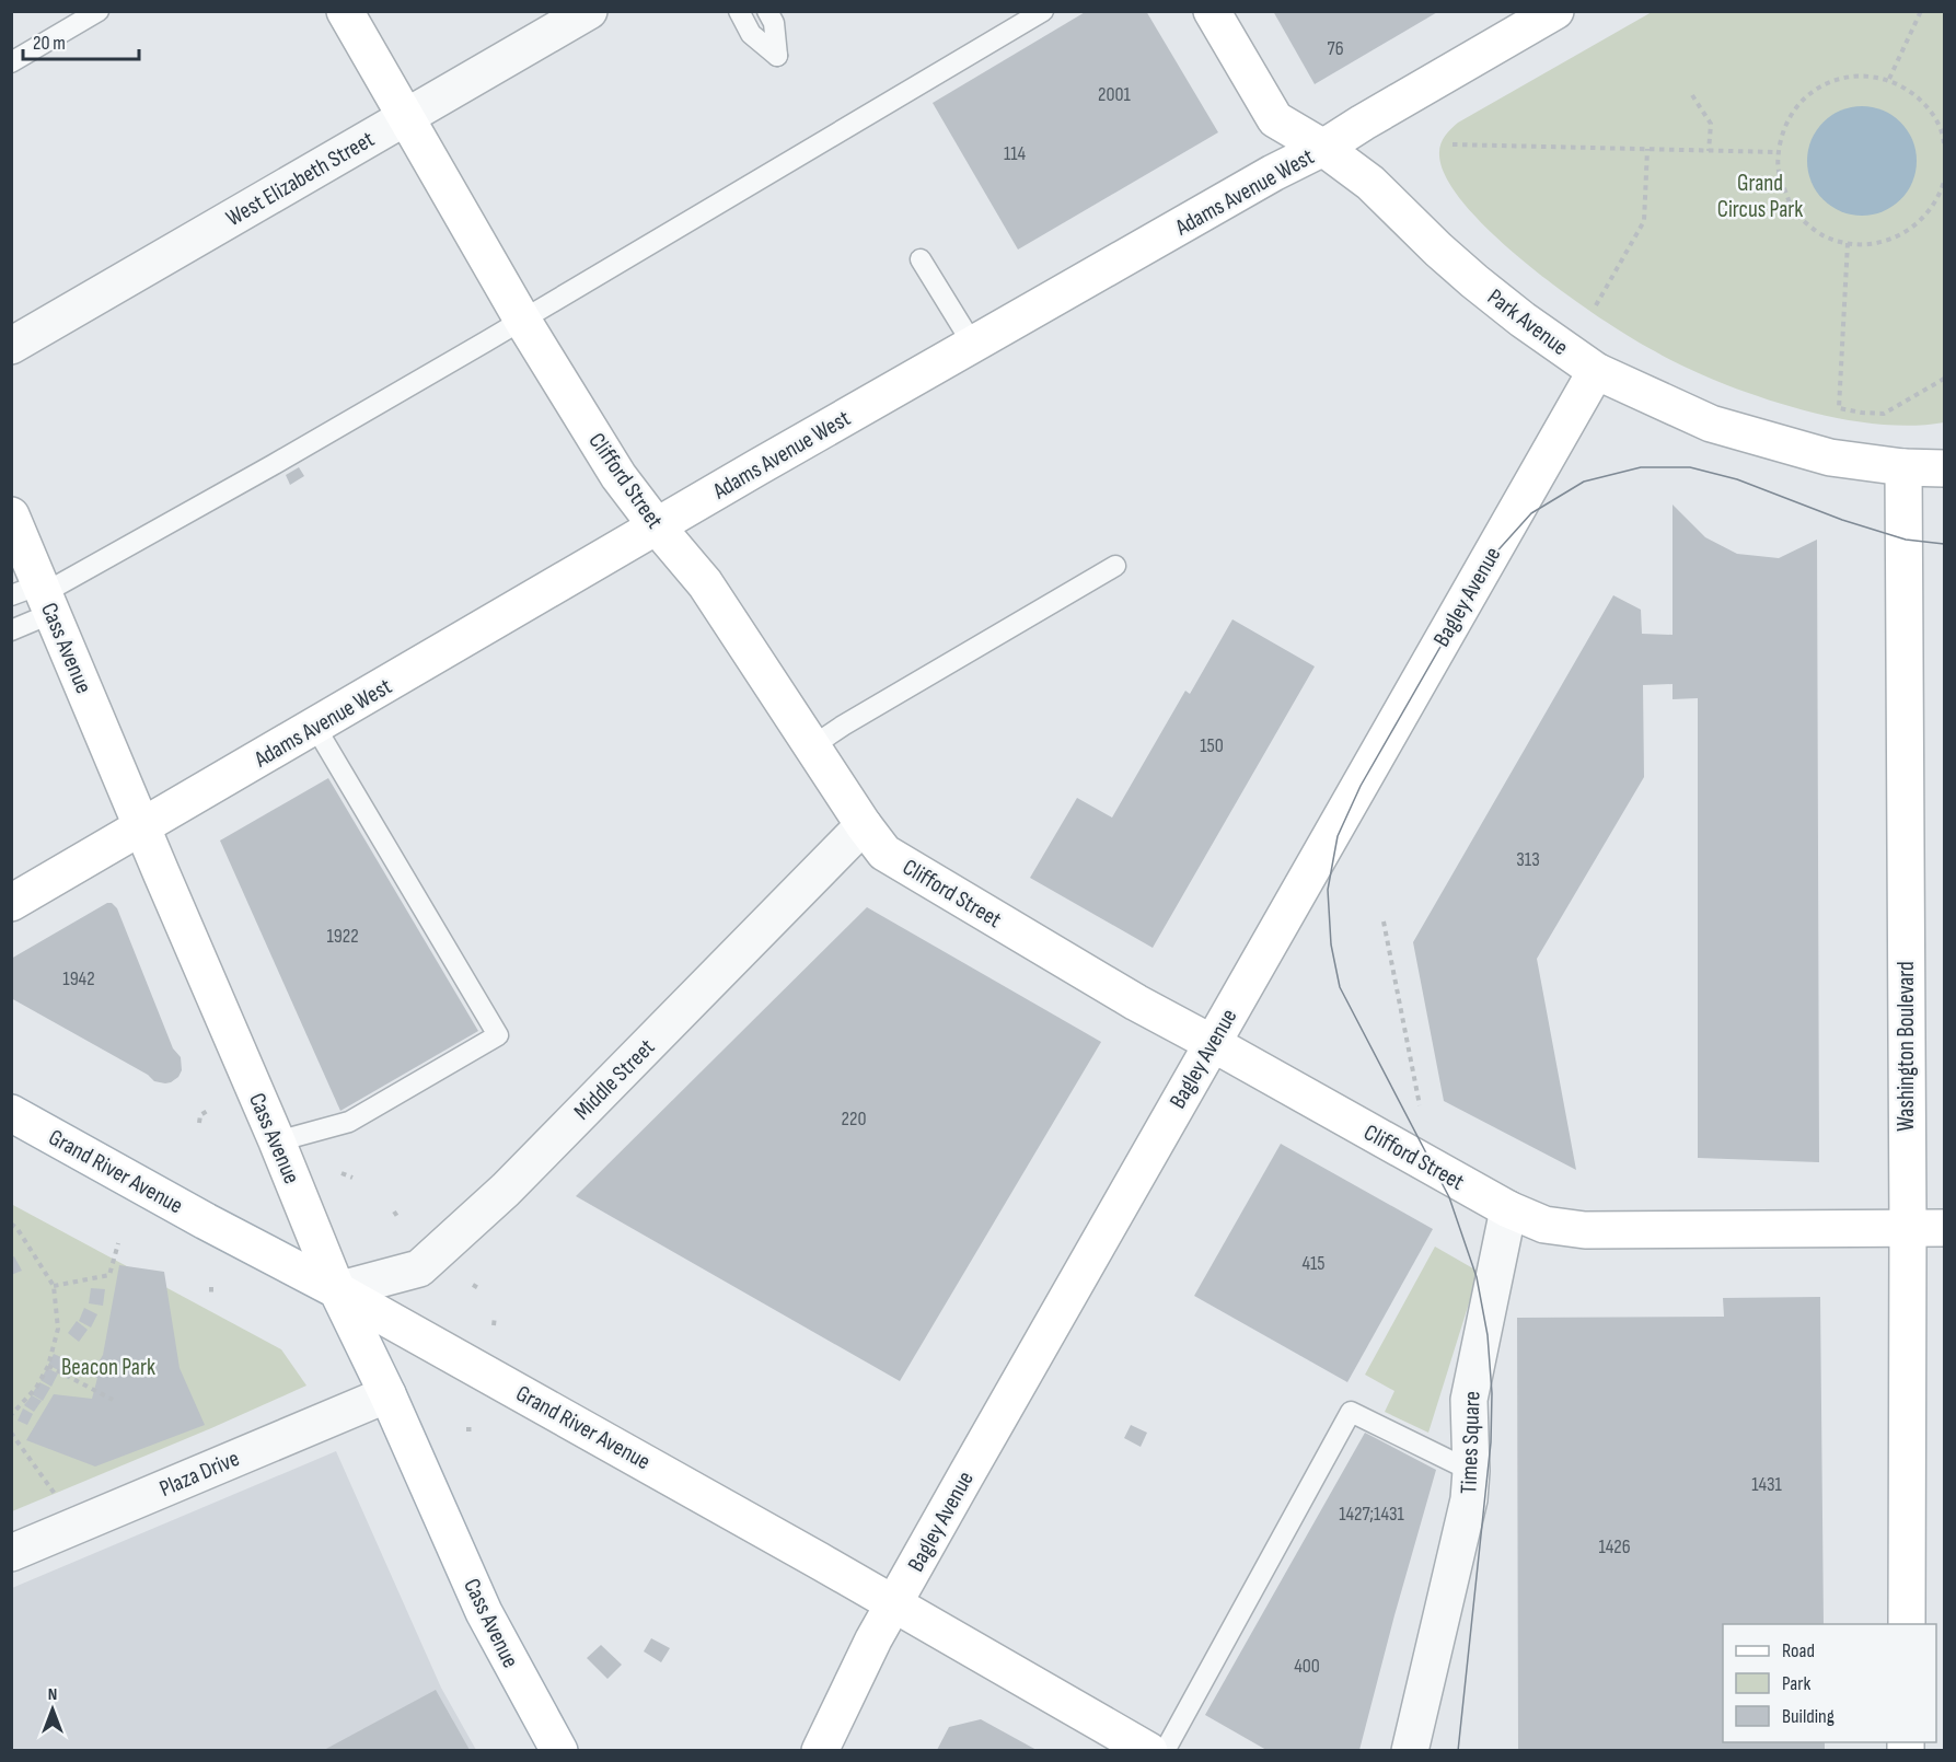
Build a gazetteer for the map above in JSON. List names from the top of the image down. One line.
{"streets":{"street":["West Elizabeth Street","Adams Avenue West","Park Avenue","Clifford Street","Bagley Avenue","Cass Avenue","Washington Boulevard","Middle Street","Grand River Avenue","Times Square","Plaza Drive"]},"crossings":[["West Elizabeth Street","Clifford Street"],["Adams Avenue West","Park Avenue"],["Adams Avenue West","Clifford Street"],["Adams Avenue West","Cass Avenue"],["Park Avenue","Bagley Avenue"],["Park Avenue","Washington Boulevard"],["Clifford Street","Bagley Avenue"],["Clifford Street","Washington Boulevard"],["Clifford Street","Middle Street"],["Clifford Street","Times Square"],["Bagley Avenue","Grand River Avenue"],["Cass Avenue","Middle Street"],["Cass Avenue","Grand River Avenue"],["Cass Avenue","Plaza Drive"],["Middle Street","Grand River Avenue"]],"parks":["Grand Circus Park","Beacon Park"],"house_numbers":["76","2001","114","150","313","1922","1942","220","415","1431","1427;1431","1426","400"],"legend":["Road","Park","Building"],"scale_bar":"20 m","north":"top"}
